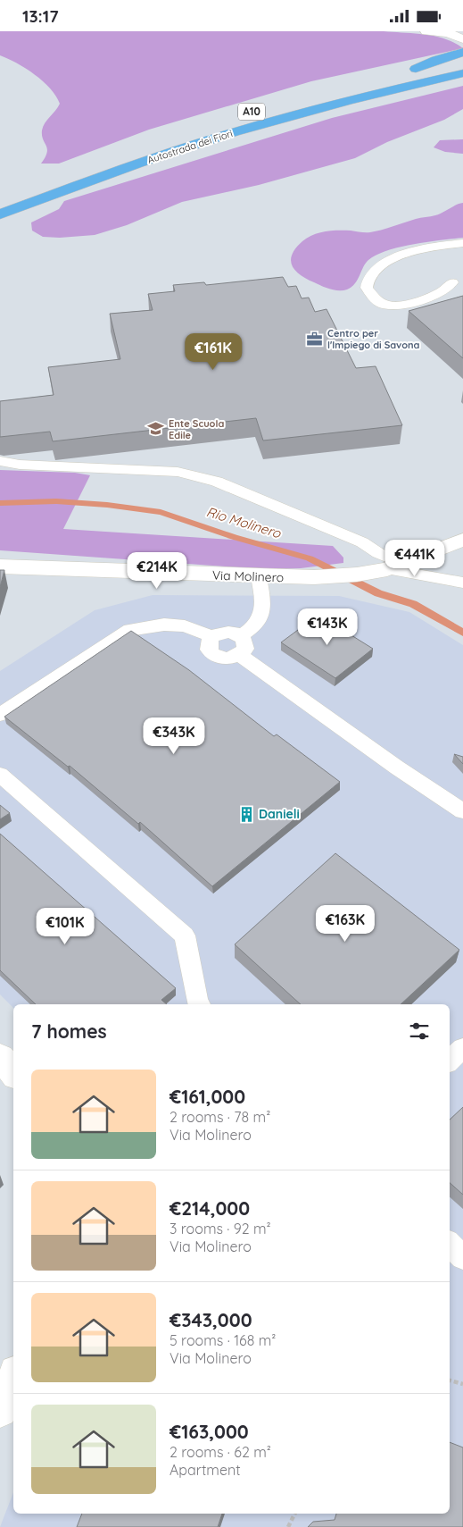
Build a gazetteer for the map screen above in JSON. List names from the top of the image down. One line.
{"streets":{"highway":["A10","Autostrada dei Fiori"],"street":["Via Molinero"]},"water":["Rio Molinero"],"places":{"office":["Centro per l'Impiego di Savona"],"school or university":["Ente Scuola Edile"],"building":["Danieli"]},"page":{"status":"13:17","price":["€161K","€441K","€214K","€143K","€343K","€163K","€101K"],"heading":"7 homes","list":[{"name":"€161,000","note":"2 rooms · 78 m² · Via Molinero"},{"name":"€214,000","note":"3 rooms · 92 m² · Via Molinero"},{"name":"€343,000","note":"5 rooms · 168 m² · Via Molinero"},{"name":"€163,000","note":"2 rooms · 62 m² · Apartment"}]}}
